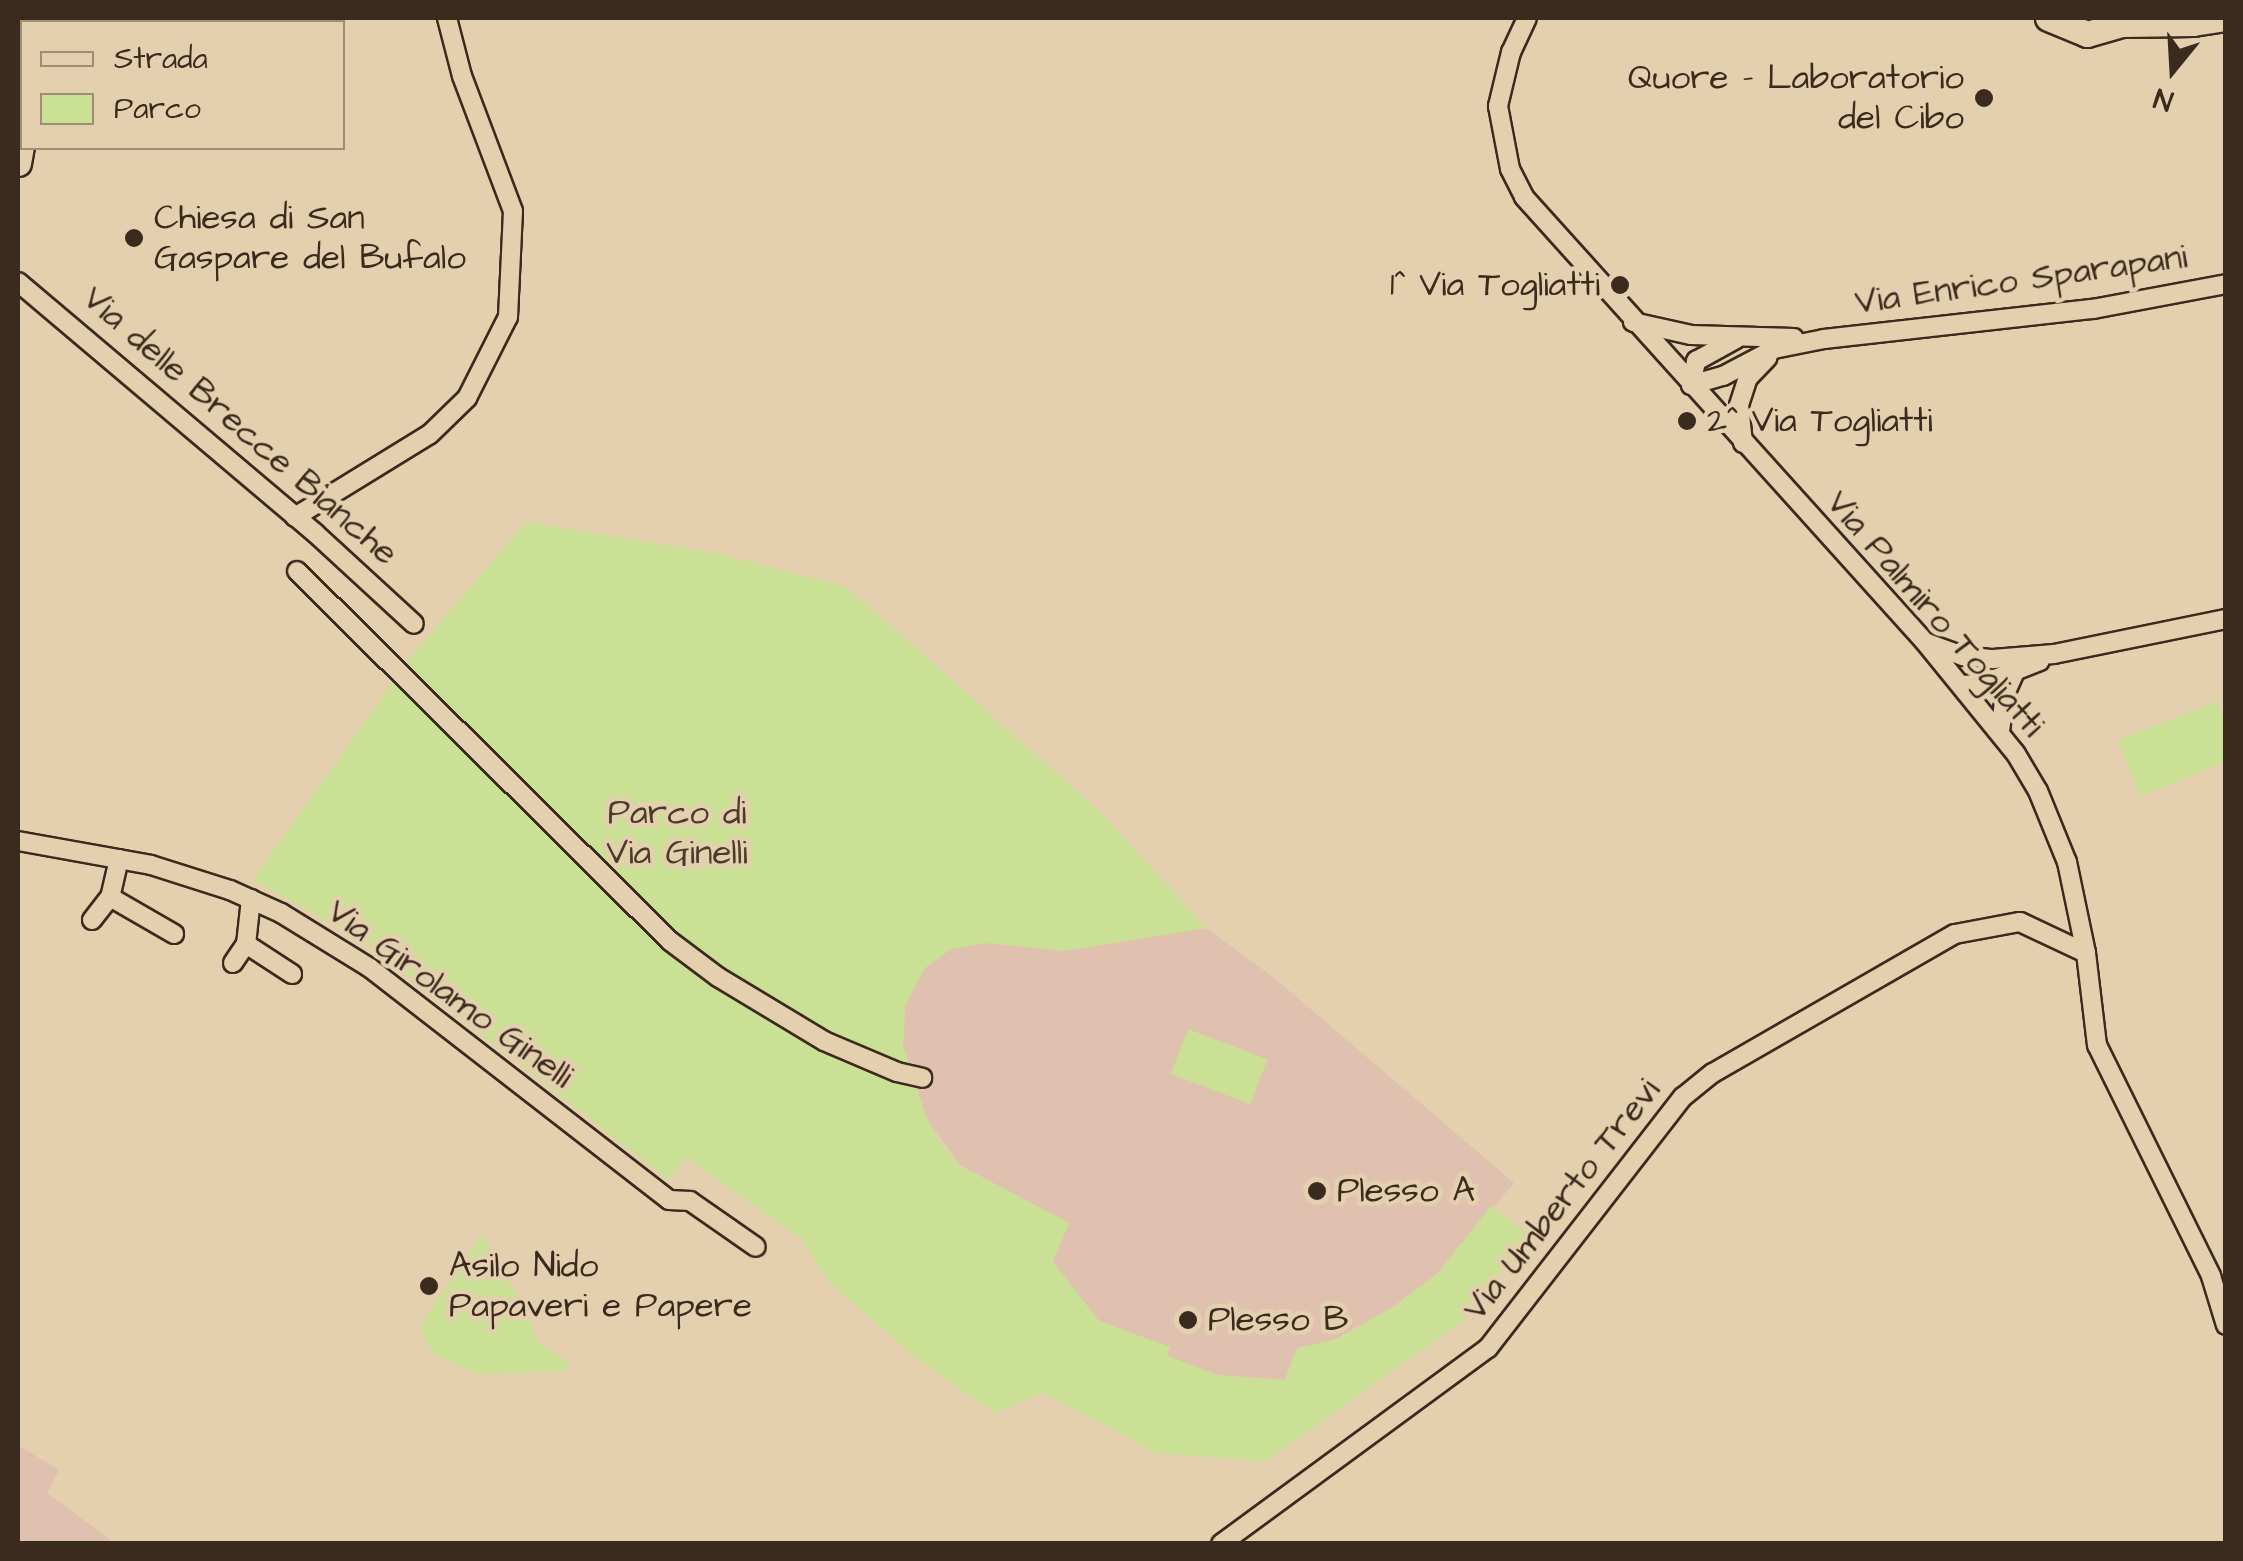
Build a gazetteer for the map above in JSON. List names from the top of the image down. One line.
{"streets":{"street":["Via Enrico Sparapani","Via delle Brecce Bianche","Via Palmiro Togliatti","Via Girolamo Ginelli","Via Umberto Trevi"]},"crossings":[["Via Enrico Sparapani","Via Palmiro Togliatti"],["Via Palmiro Togliatti","Via Umberto Trevi"]],"parks":["Parco di Via Ginelli"],"places":["Quore - Laboratorio del Cibo","Chiesa di San Gaspare del Bufalo","1^ Via Togliatti","2^ Via Togliatti","Plesso A","Asilo Nido Papaveri e Papere","Plesso B"],"legend":["Strada","Parco"],"north":"bottom"}
